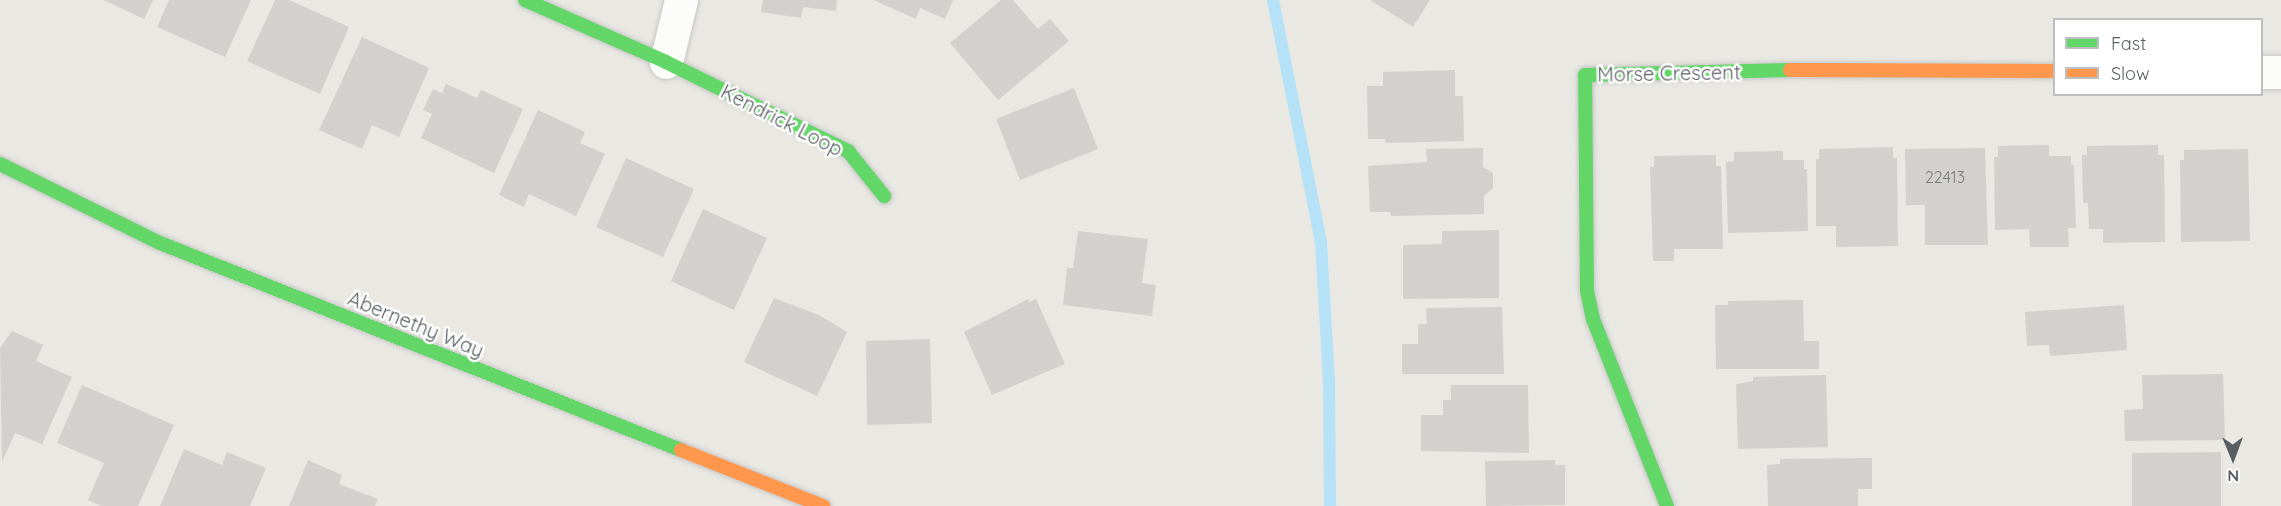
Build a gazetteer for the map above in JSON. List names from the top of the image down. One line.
{"streets":{"street":["Morse Crescent","Kendrick Loop","Abernethy Way"]},"house_numbers":["22413"],"legend":["Fast","Slow"],"north":"bottom"}
